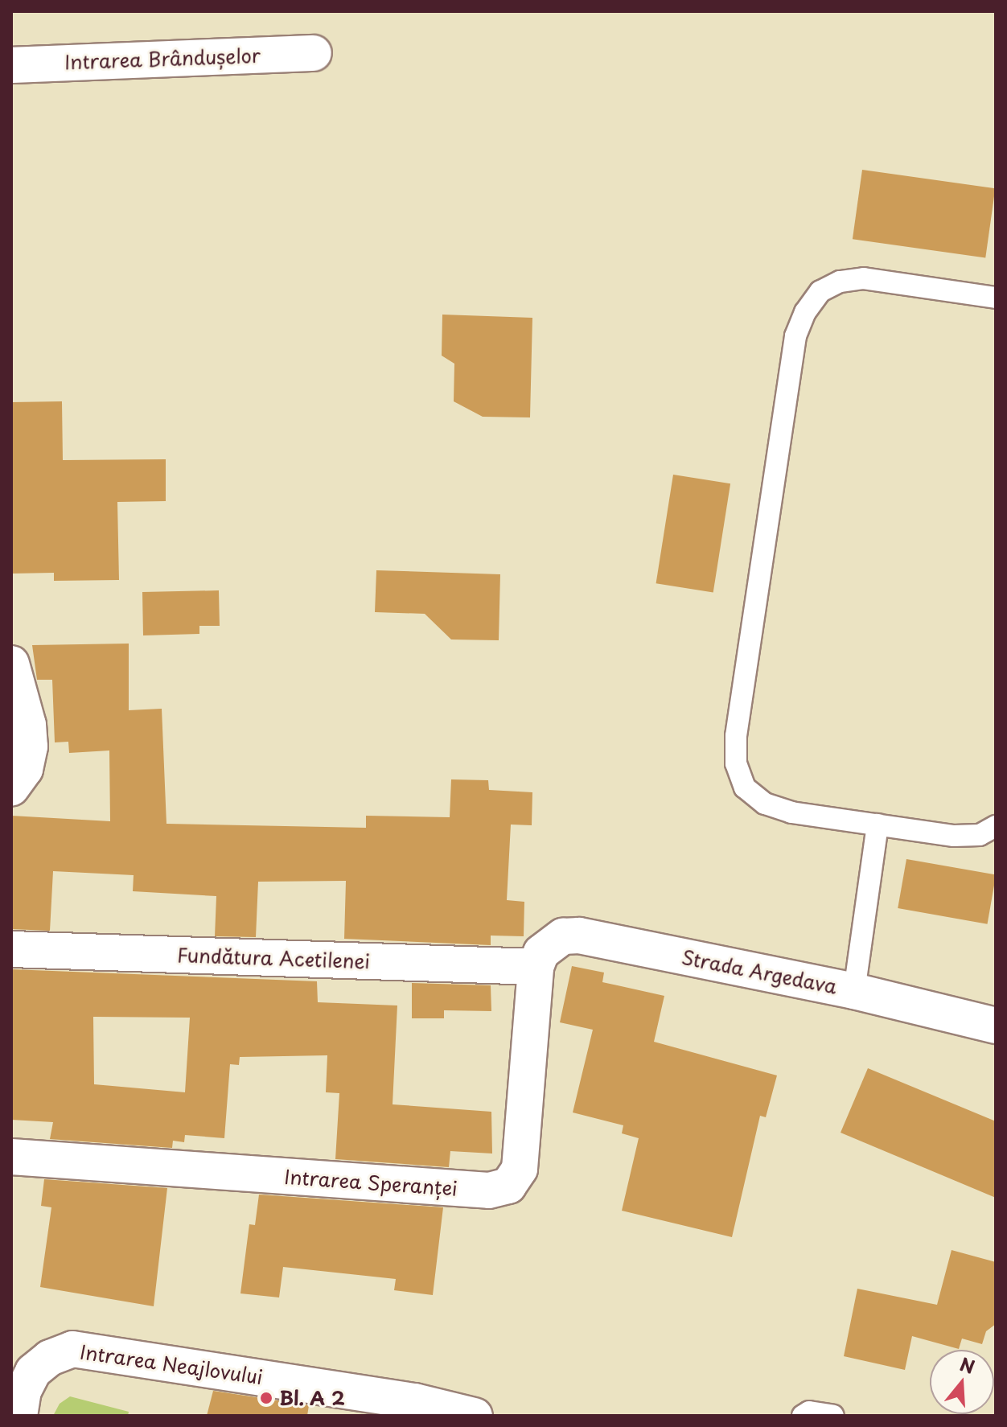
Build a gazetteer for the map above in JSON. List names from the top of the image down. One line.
{"streets":{"street":["Intrarea Brândușelor","Fundătura Acetilenei","Strada Argedava","Intrarea Speranței","Intrarea Neajlovului"]},"crossings":[["Fundătura Acetilenei","Strada Argedava"],["Fundătura Acetilenei","Intrarea Speranței"],["Strada Argedava","Intrarea Speranței"]],"places":["Bl. A 2"],"north":"top"}
